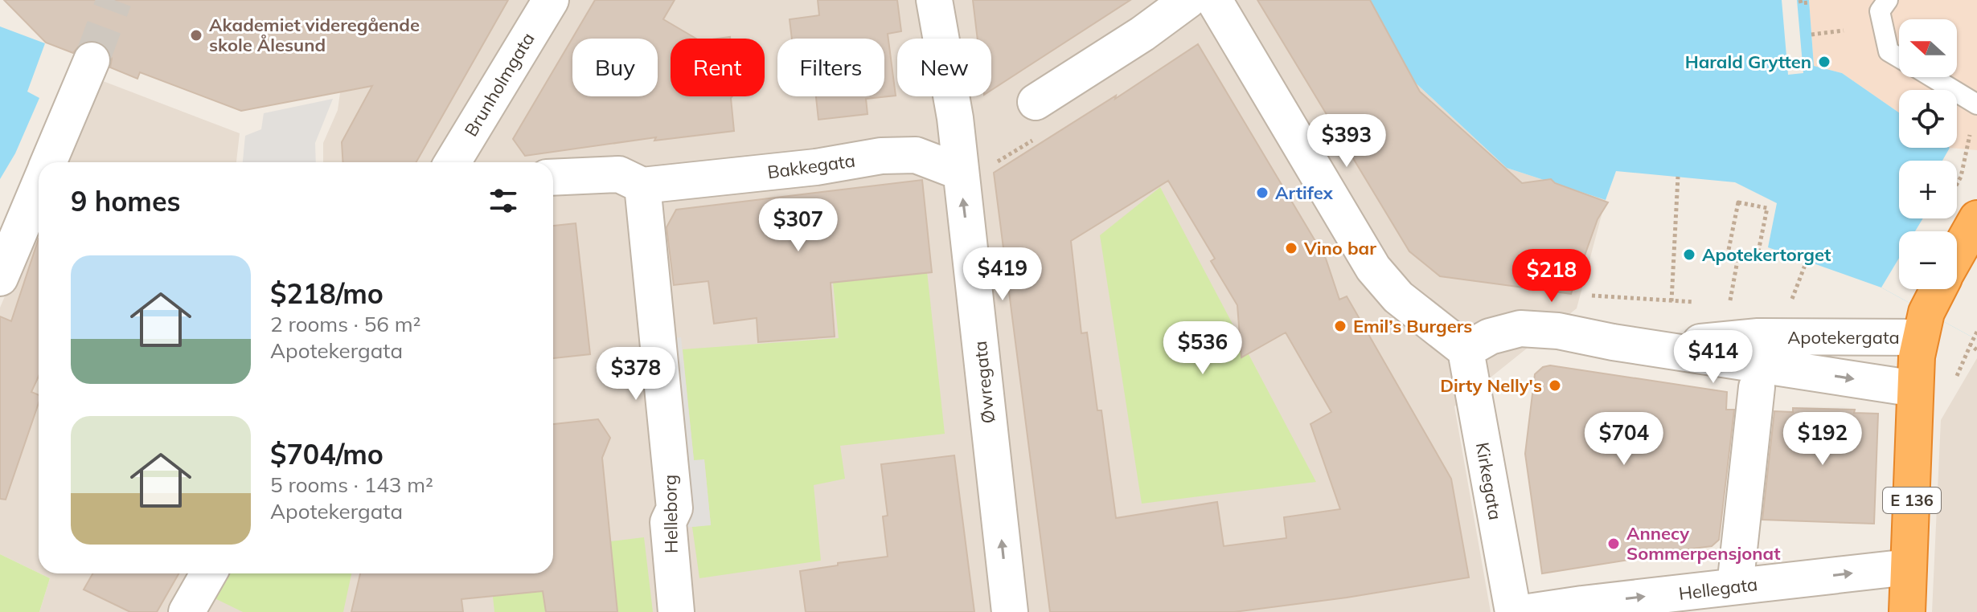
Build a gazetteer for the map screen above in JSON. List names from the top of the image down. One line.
{"streets":{"highway":["E 136"],"street":["Brunholmgata","Bakkegata","Apotekergata","Øwregata","Kirkegata","Helleborg","Hellegata"]},"crossings":[["Bakkegata","Øwregata"],["Bakkegata","Helleborg"],["Apotekergata","Kirkegata"],["Apotekergata","E 136"],["E 136","Hellegata"]],"one_way":["Øwregata","Hellegata"],"places":["Akademiet videregående skole Ålesund","Harald Grytten","Artifex","Vino bar","Apotekertorget","Emil’s Burgers","Dirty Nelly's","Annecy Sommerpensjonat"],"north":"left","page":{"map_buttons":["+","−"],"chip":["Buy","Rent","Filters","New"],"price":["$393","$307","$419","$218","$536","$414","$378","$704","$192"],"heading":"9 homes","list":[{"name":"$218/mo","note":"2 rooms · 56 m² · Apotekergata"},{"name":"$704/mo","note":"5 rooms · 143 m² · Apotekergata"}]}}
